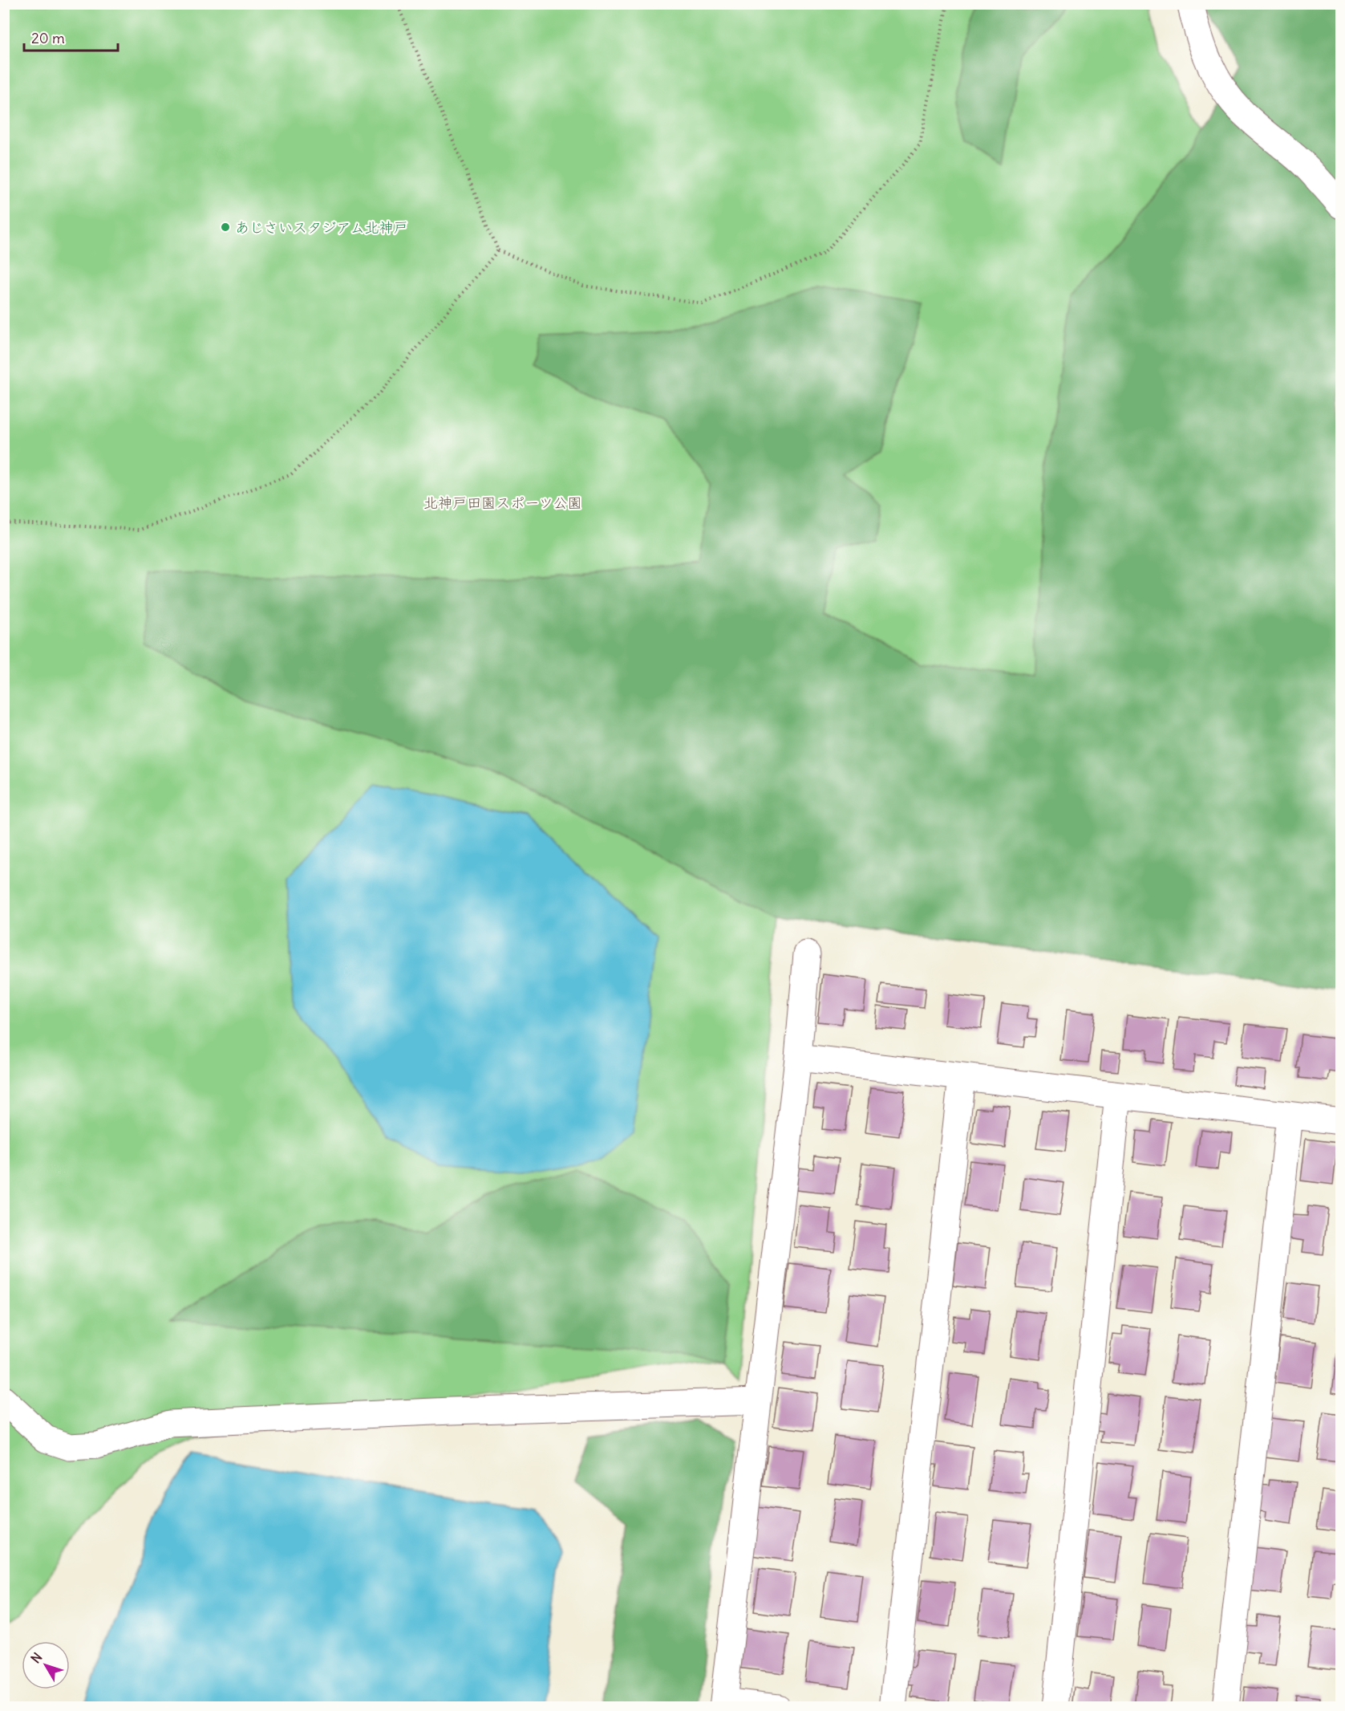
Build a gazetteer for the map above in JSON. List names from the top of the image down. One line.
{"parks":["北神戸田園スポーツ公園"],"places":["あじさいスタジアム北神戸"],"scale_bar":"20 m","north":"top left"}
